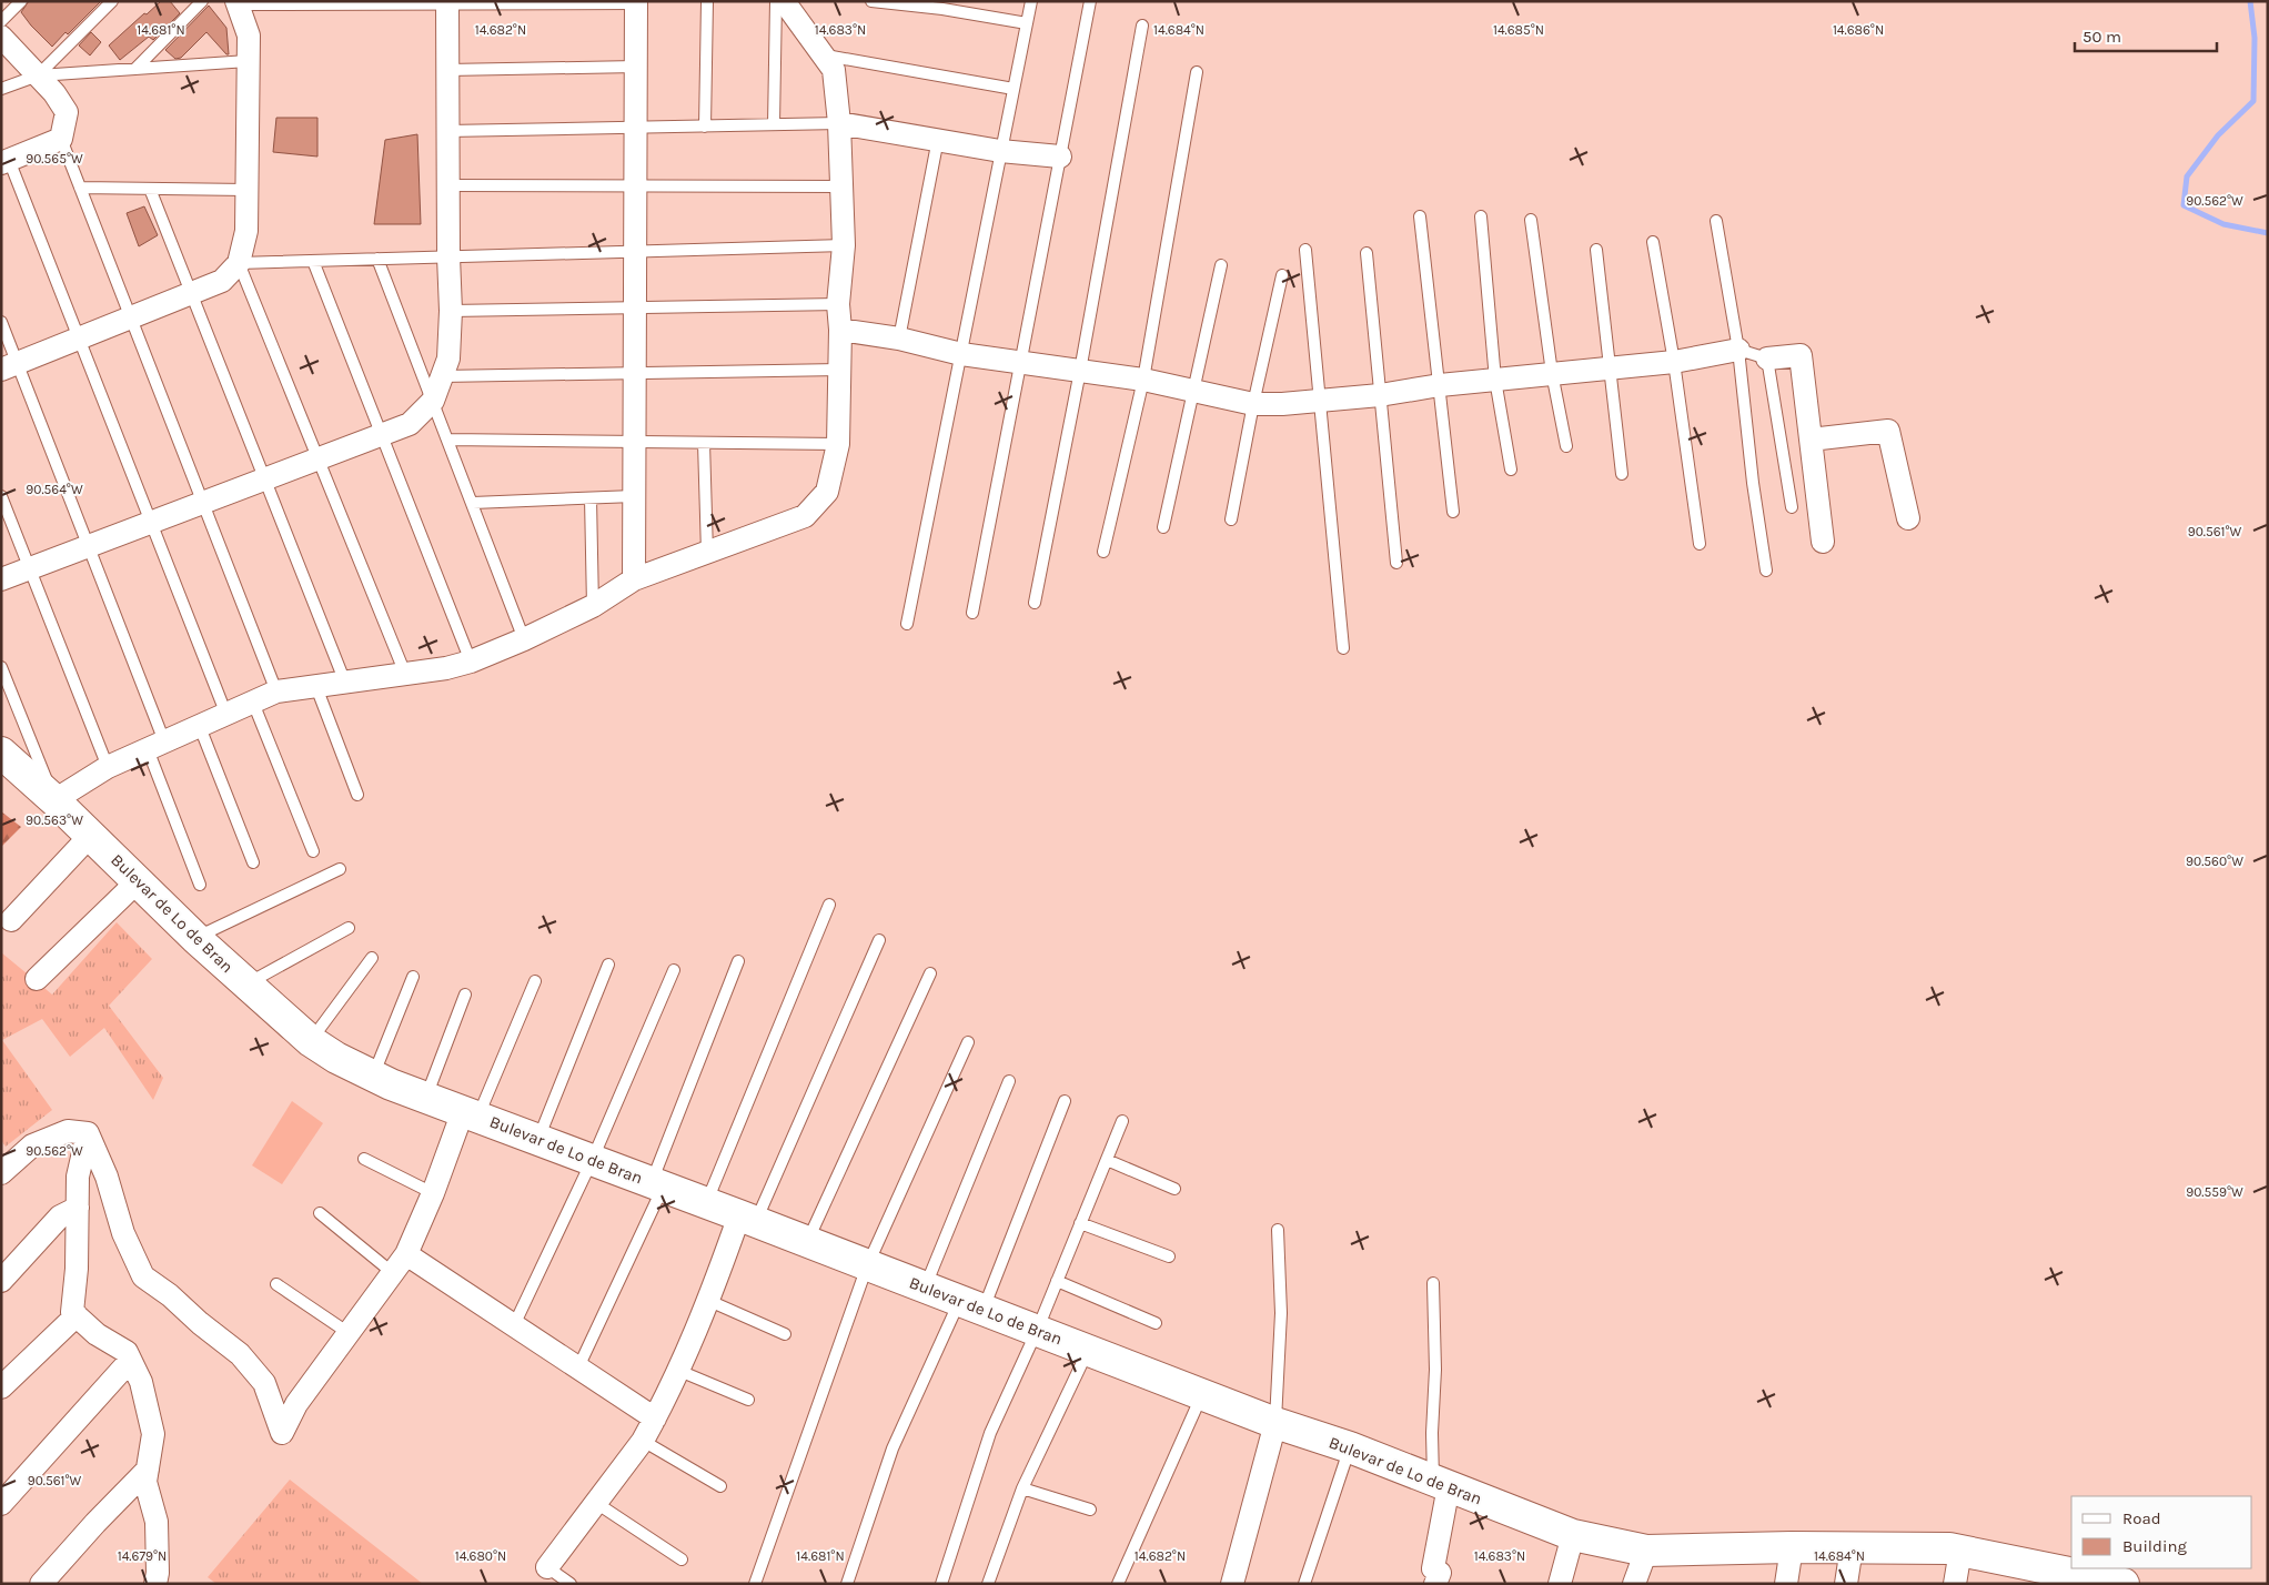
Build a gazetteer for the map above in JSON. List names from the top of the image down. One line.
{"streets":{"street":["Bulevar de Lo de Bran"]},"legend":["Road","Building"],"scale_bar":"50 m","coordinates":["14.681°N","14.682°N","14.683°N","14.684°N","14.685°N","14.686°N","90.565°W","90.562°W","90.564°W","90.561°W","90.563°W","90.560°W","90.559°W","14.679°N","14.680°N"]}
